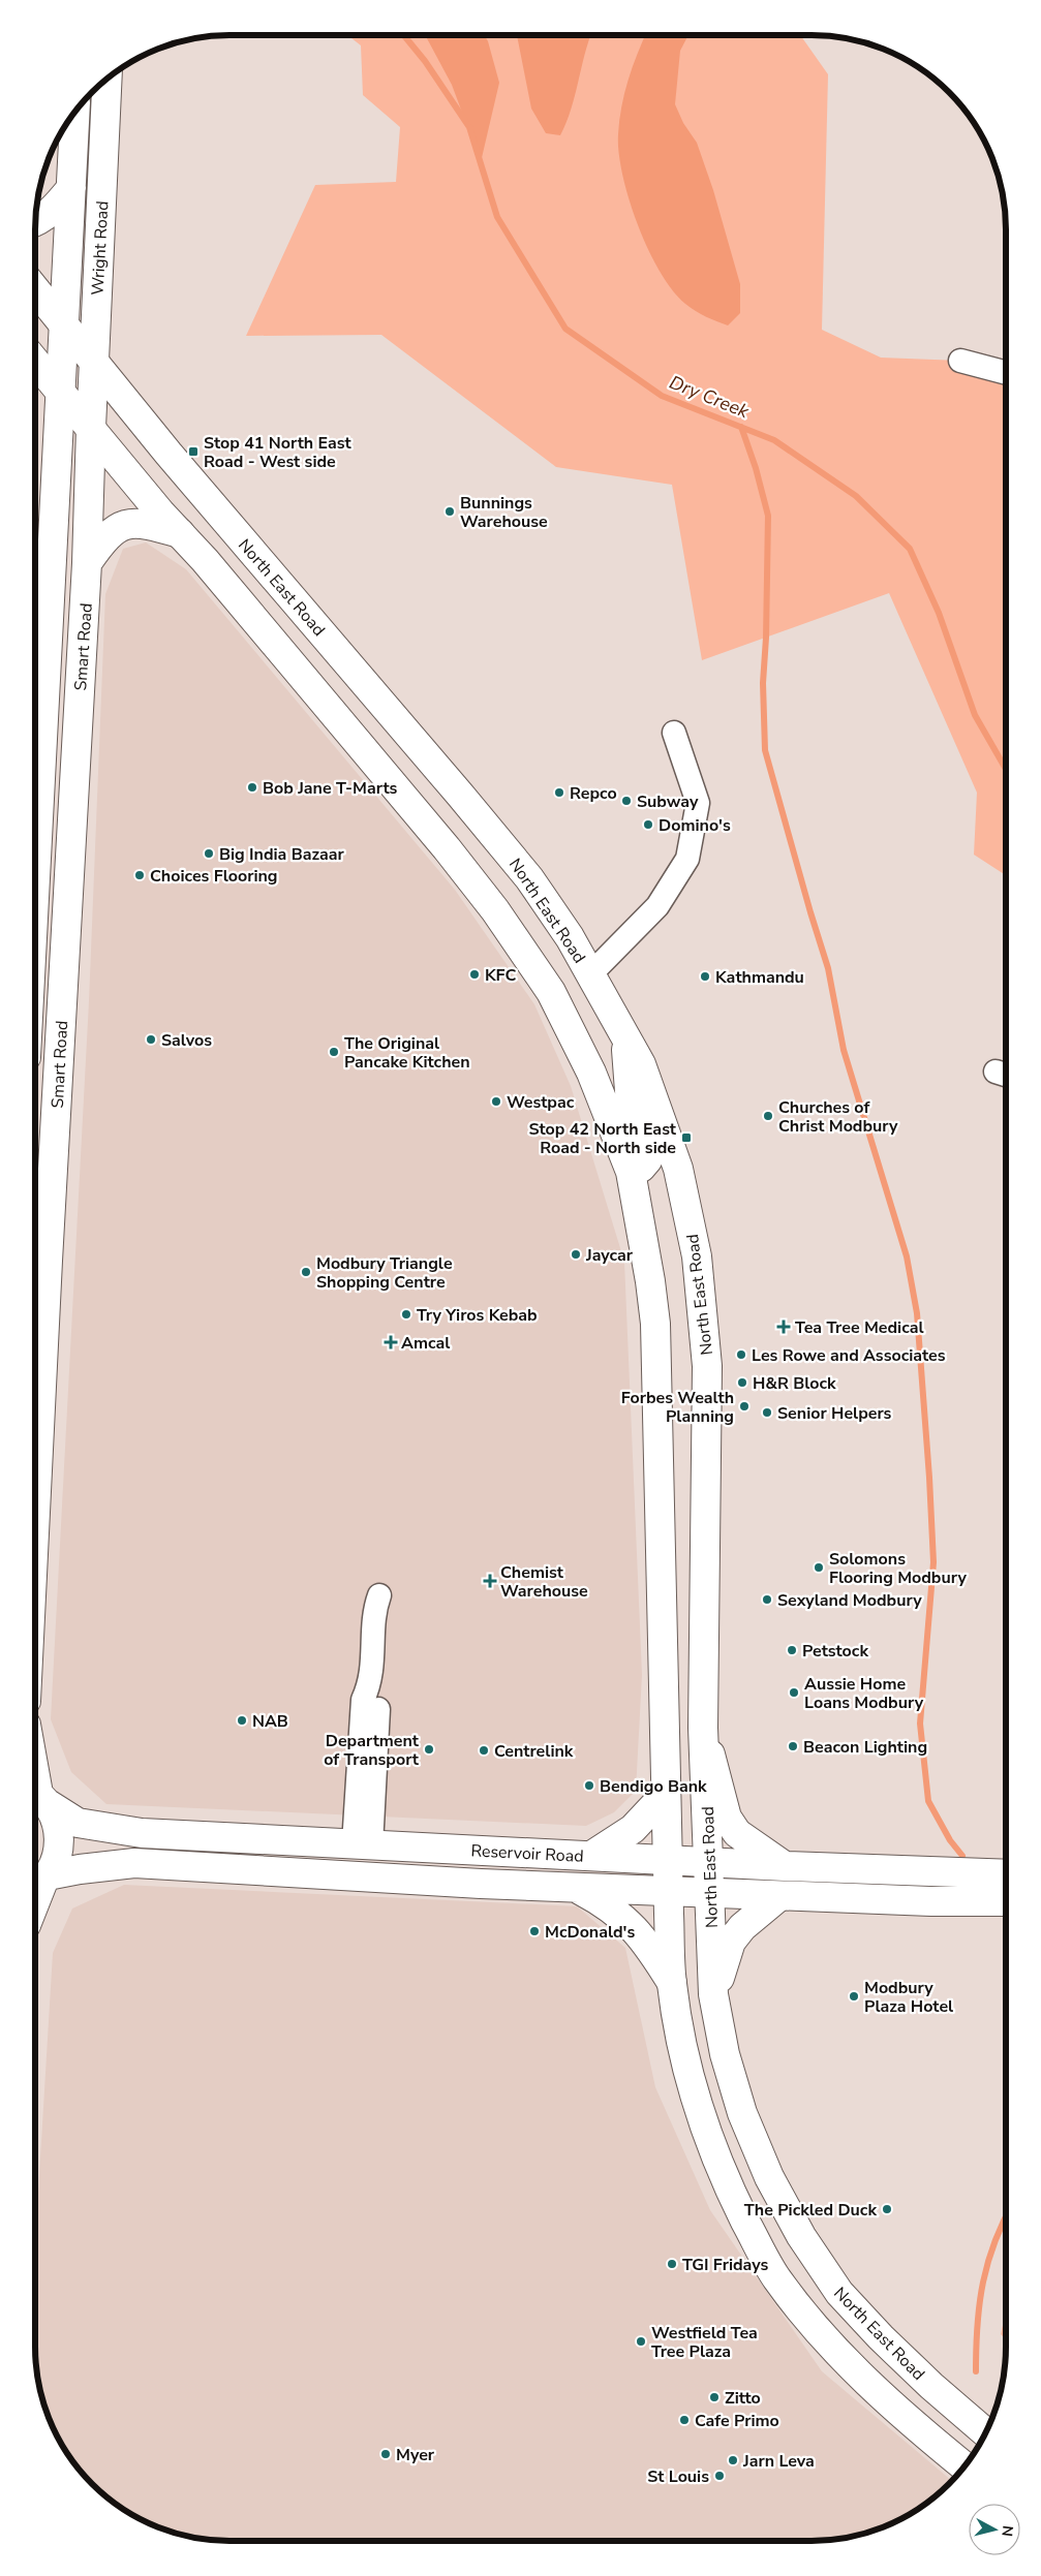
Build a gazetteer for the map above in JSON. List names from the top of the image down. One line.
{"streets":{"main road":["Wright Road","North East Road","Smart Road","Reservoir Road"]},"crossings":[["Wright Road","North East Road"],["Wright Road","Smart Road"],["North East Road","Reservoir Road"]],"water":["Dry Creek"],"places":{"transit":["Stop 41 North East Road - West side","Stop 42 North East Road - North side"],"other":["Bunnings Warehouse","Bob Jane T-Marts","Repco","Subway","Domino's","Big India Bazaar","Choices Flooring","KFC","Kathmandu","Salvos","The Original Pancake Kitchen","Westpac","Churches of Christ Modbury","Jaycar","Modbury Triangle Shopping Centre","Try Yiros Kebab","Les Rowe and Associates","H&R Block","Forbes Wealth Planning","Senior Helpers","Solomons Flooring Modbury","Sexyland Modbury","Petstock","Aussie Home Loans Modbury","NAB","Beacon Lighting","Department of Transport","Centrelink","Bendigo Bank","McDonald's","Modbury Plaza Hotel","The Pickled Duck","TGI Fridays","Westfield Tea Tree Plaza","Zitto","Cafe Primo","Myer","Jarn Leva","St Louis"],"health":["Tea Tree Medical","Amcal","Chemist Warehouse"]},"north":"right"}
